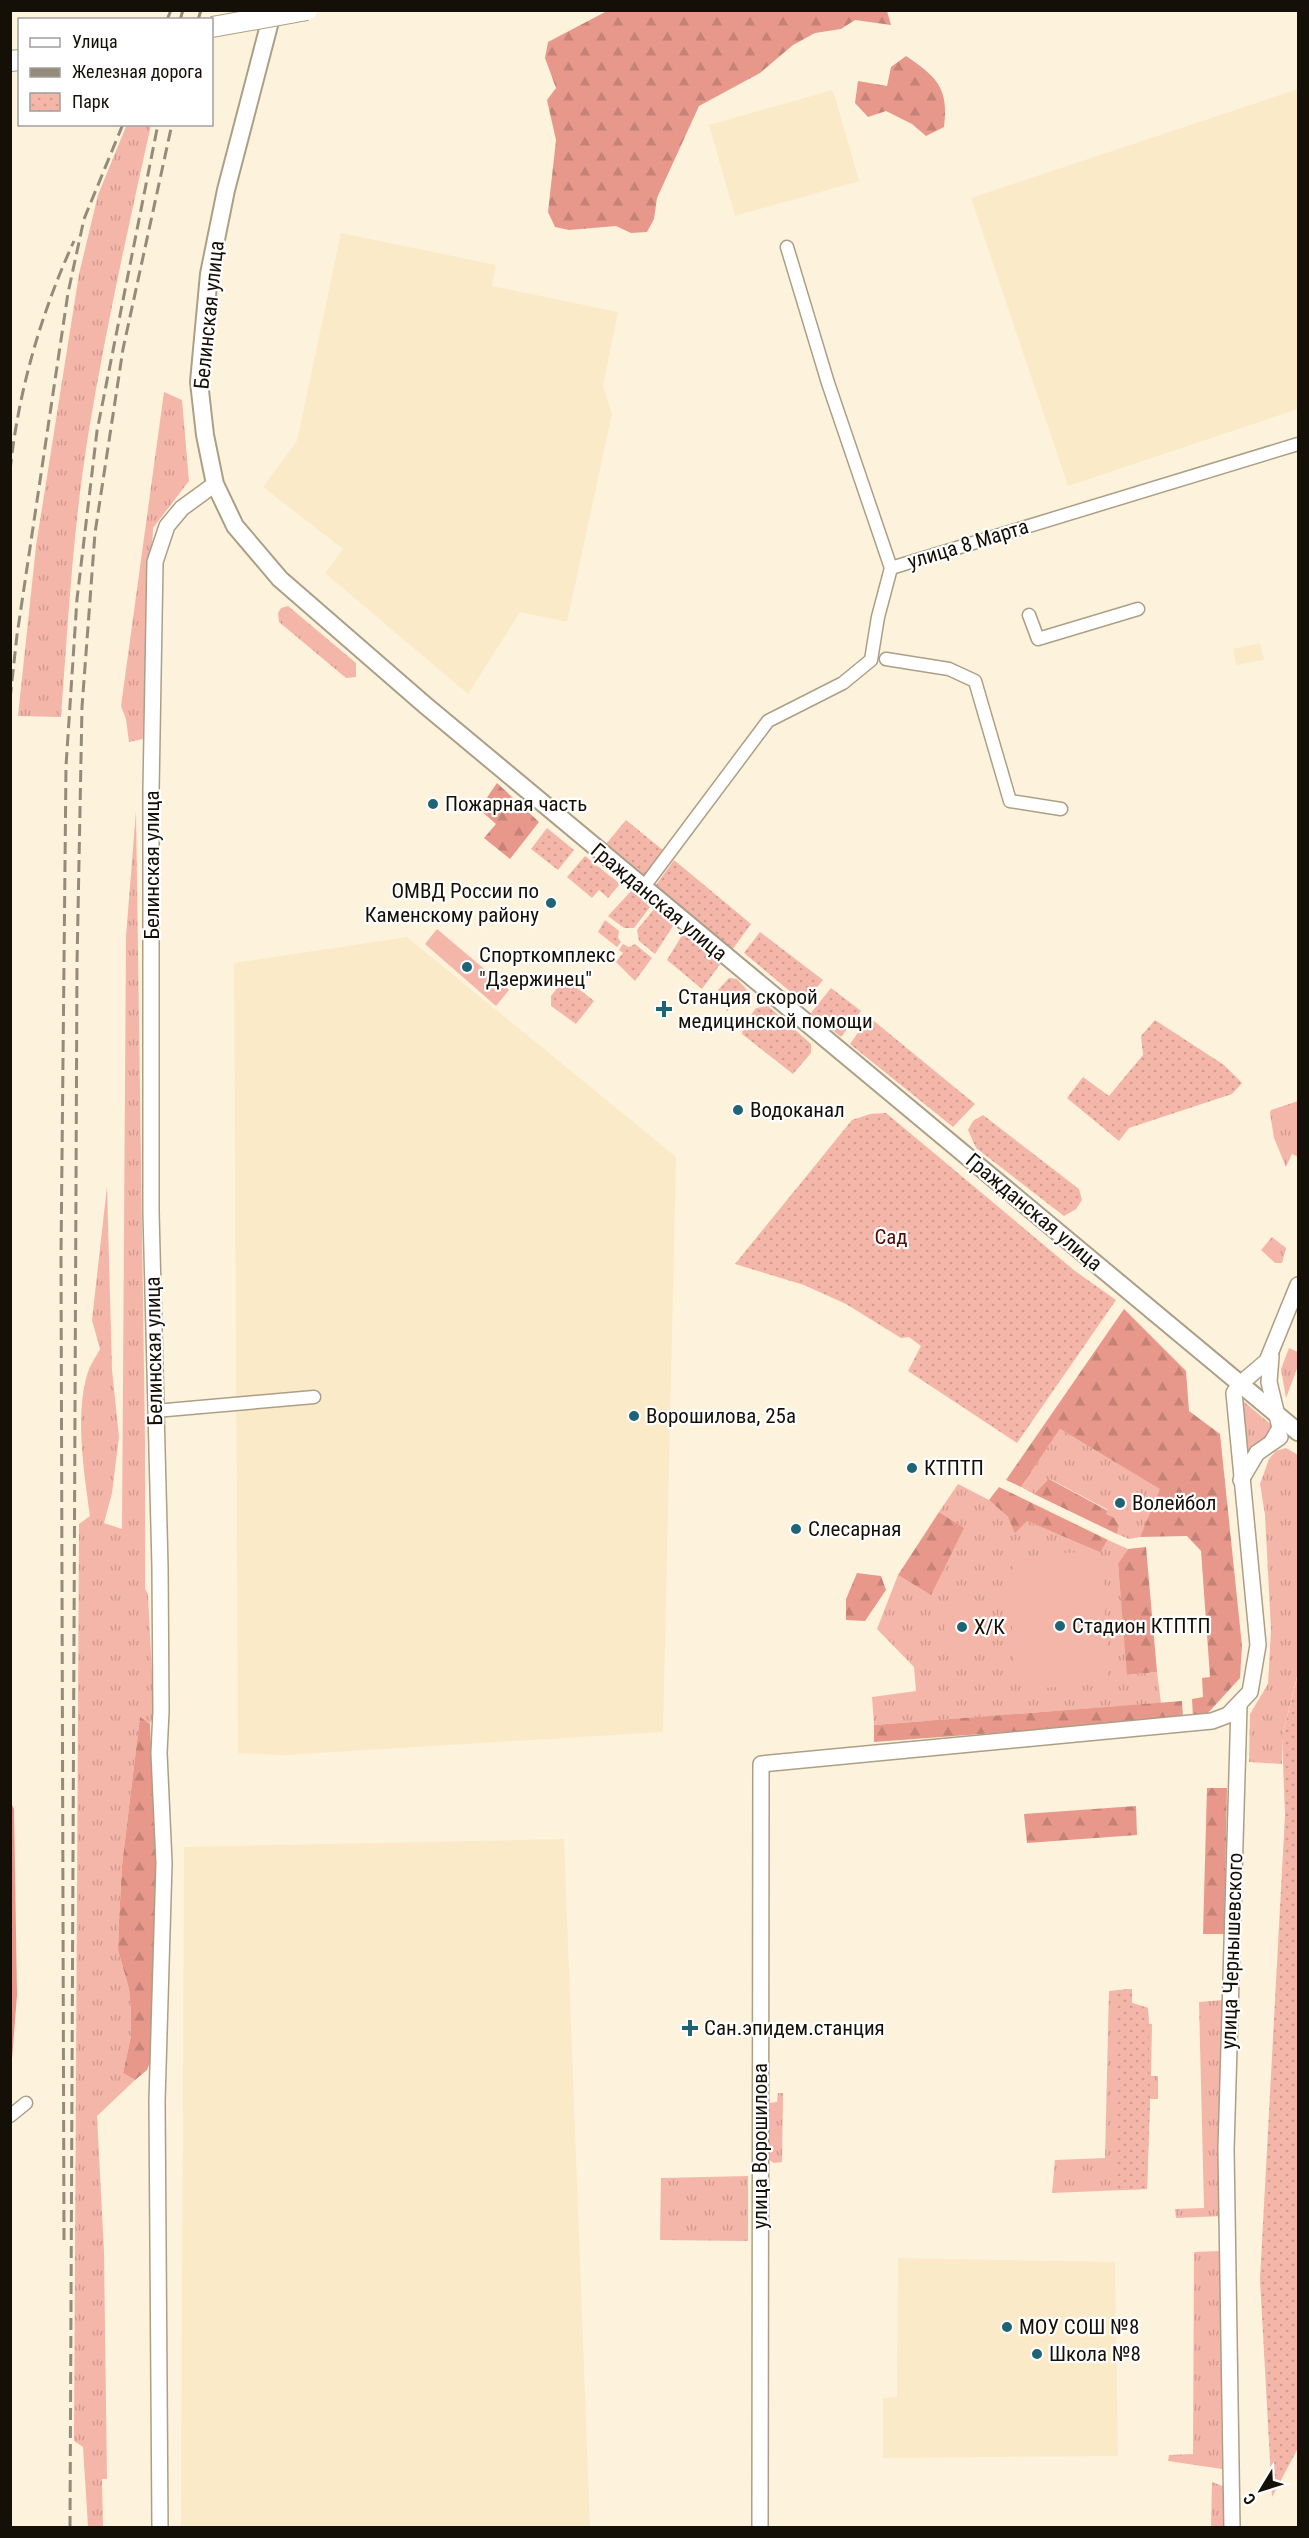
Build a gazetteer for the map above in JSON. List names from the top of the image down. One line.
{"streets":{"main road":["Белинская улица","Гражданская улица"],"street":["улица 8 Марта","улица Чернышевского","улица Ворошилова"]},"crossings":[["Белинская улица","Гражданская улица"],["Гражданская улица","улица Чернышевского"],["улица Чернышевского","улица Ворошилова"]],"parks":["Сад"],"places":{"other":["Пожарная часть","ОМВД России по Каменскому району","Спорткомплекс \"Дзержинец\"","Водоканал","Ворошилова, 25а","КТПТП","Волейбол","Слесарная","Стадион КТПТП","Х/К","МОУ СОШ №8","Школа №8"],"health":["Станция скорой медицинской помощи","Сан.эпидем.станция"]},"legend":["Улица","Железная дорога","Парк"],"north":"bottom left"}
